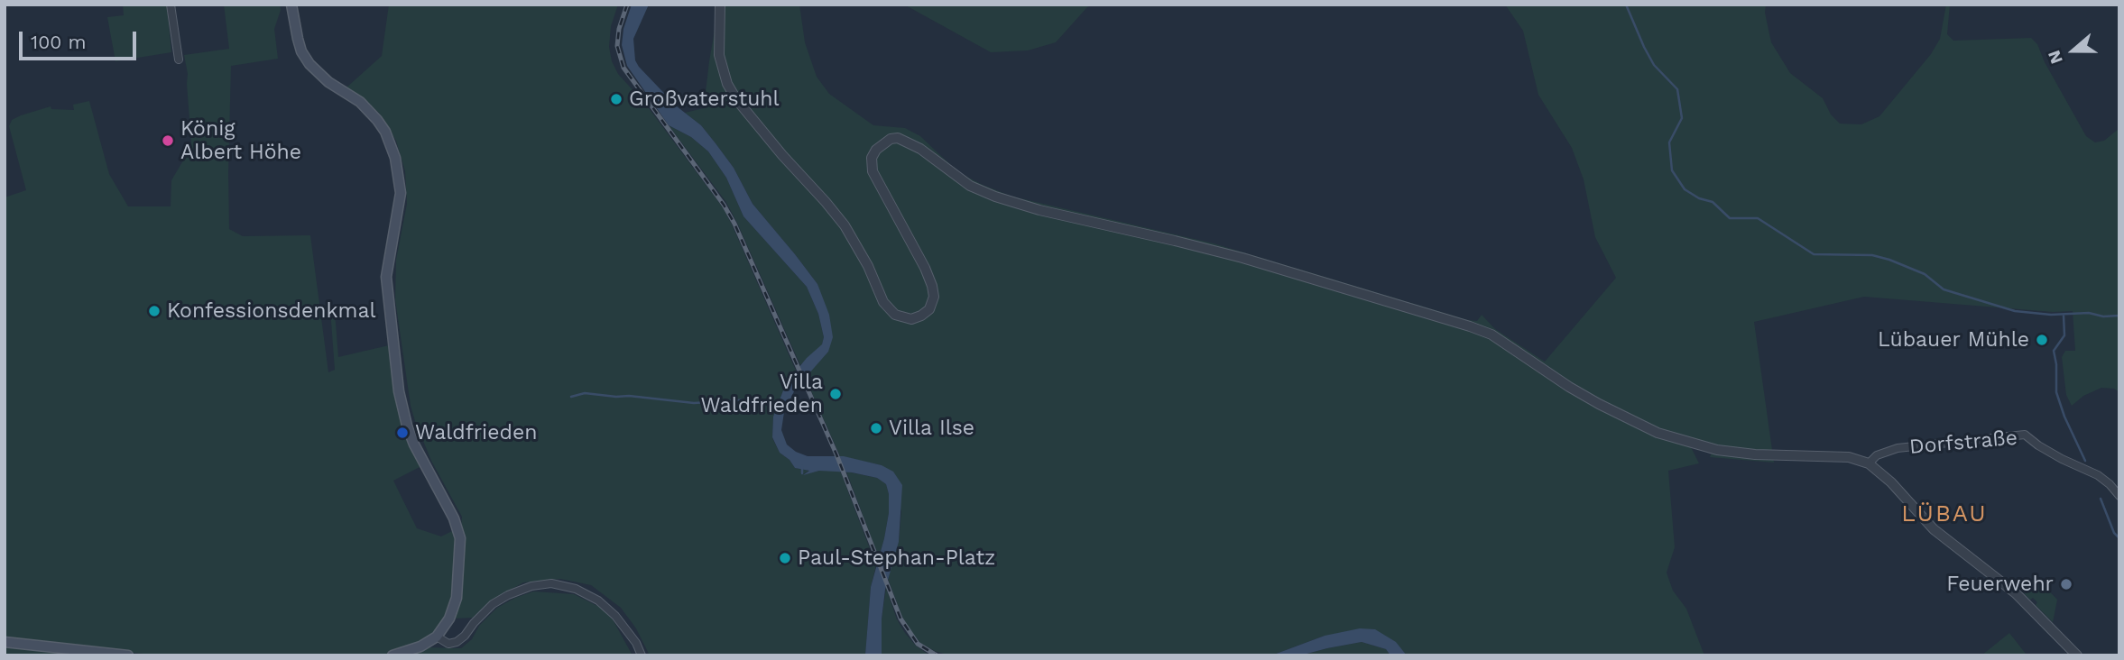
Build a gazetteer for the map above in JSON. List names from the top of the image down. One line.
{"streets":{"street":["Dorfstraße"]},"districts":["LÜBAU"],"places":["Großvaterstuhl","König Albert Höhe","Konfessionsdenkmal","Lübauer Mühle","Villa Waldfrieden","Villa Ilse","Waldfrieden","Paul-Stephan-Platz","Feuerwehr"],"scale_bar":"100 m","north":"left"}
